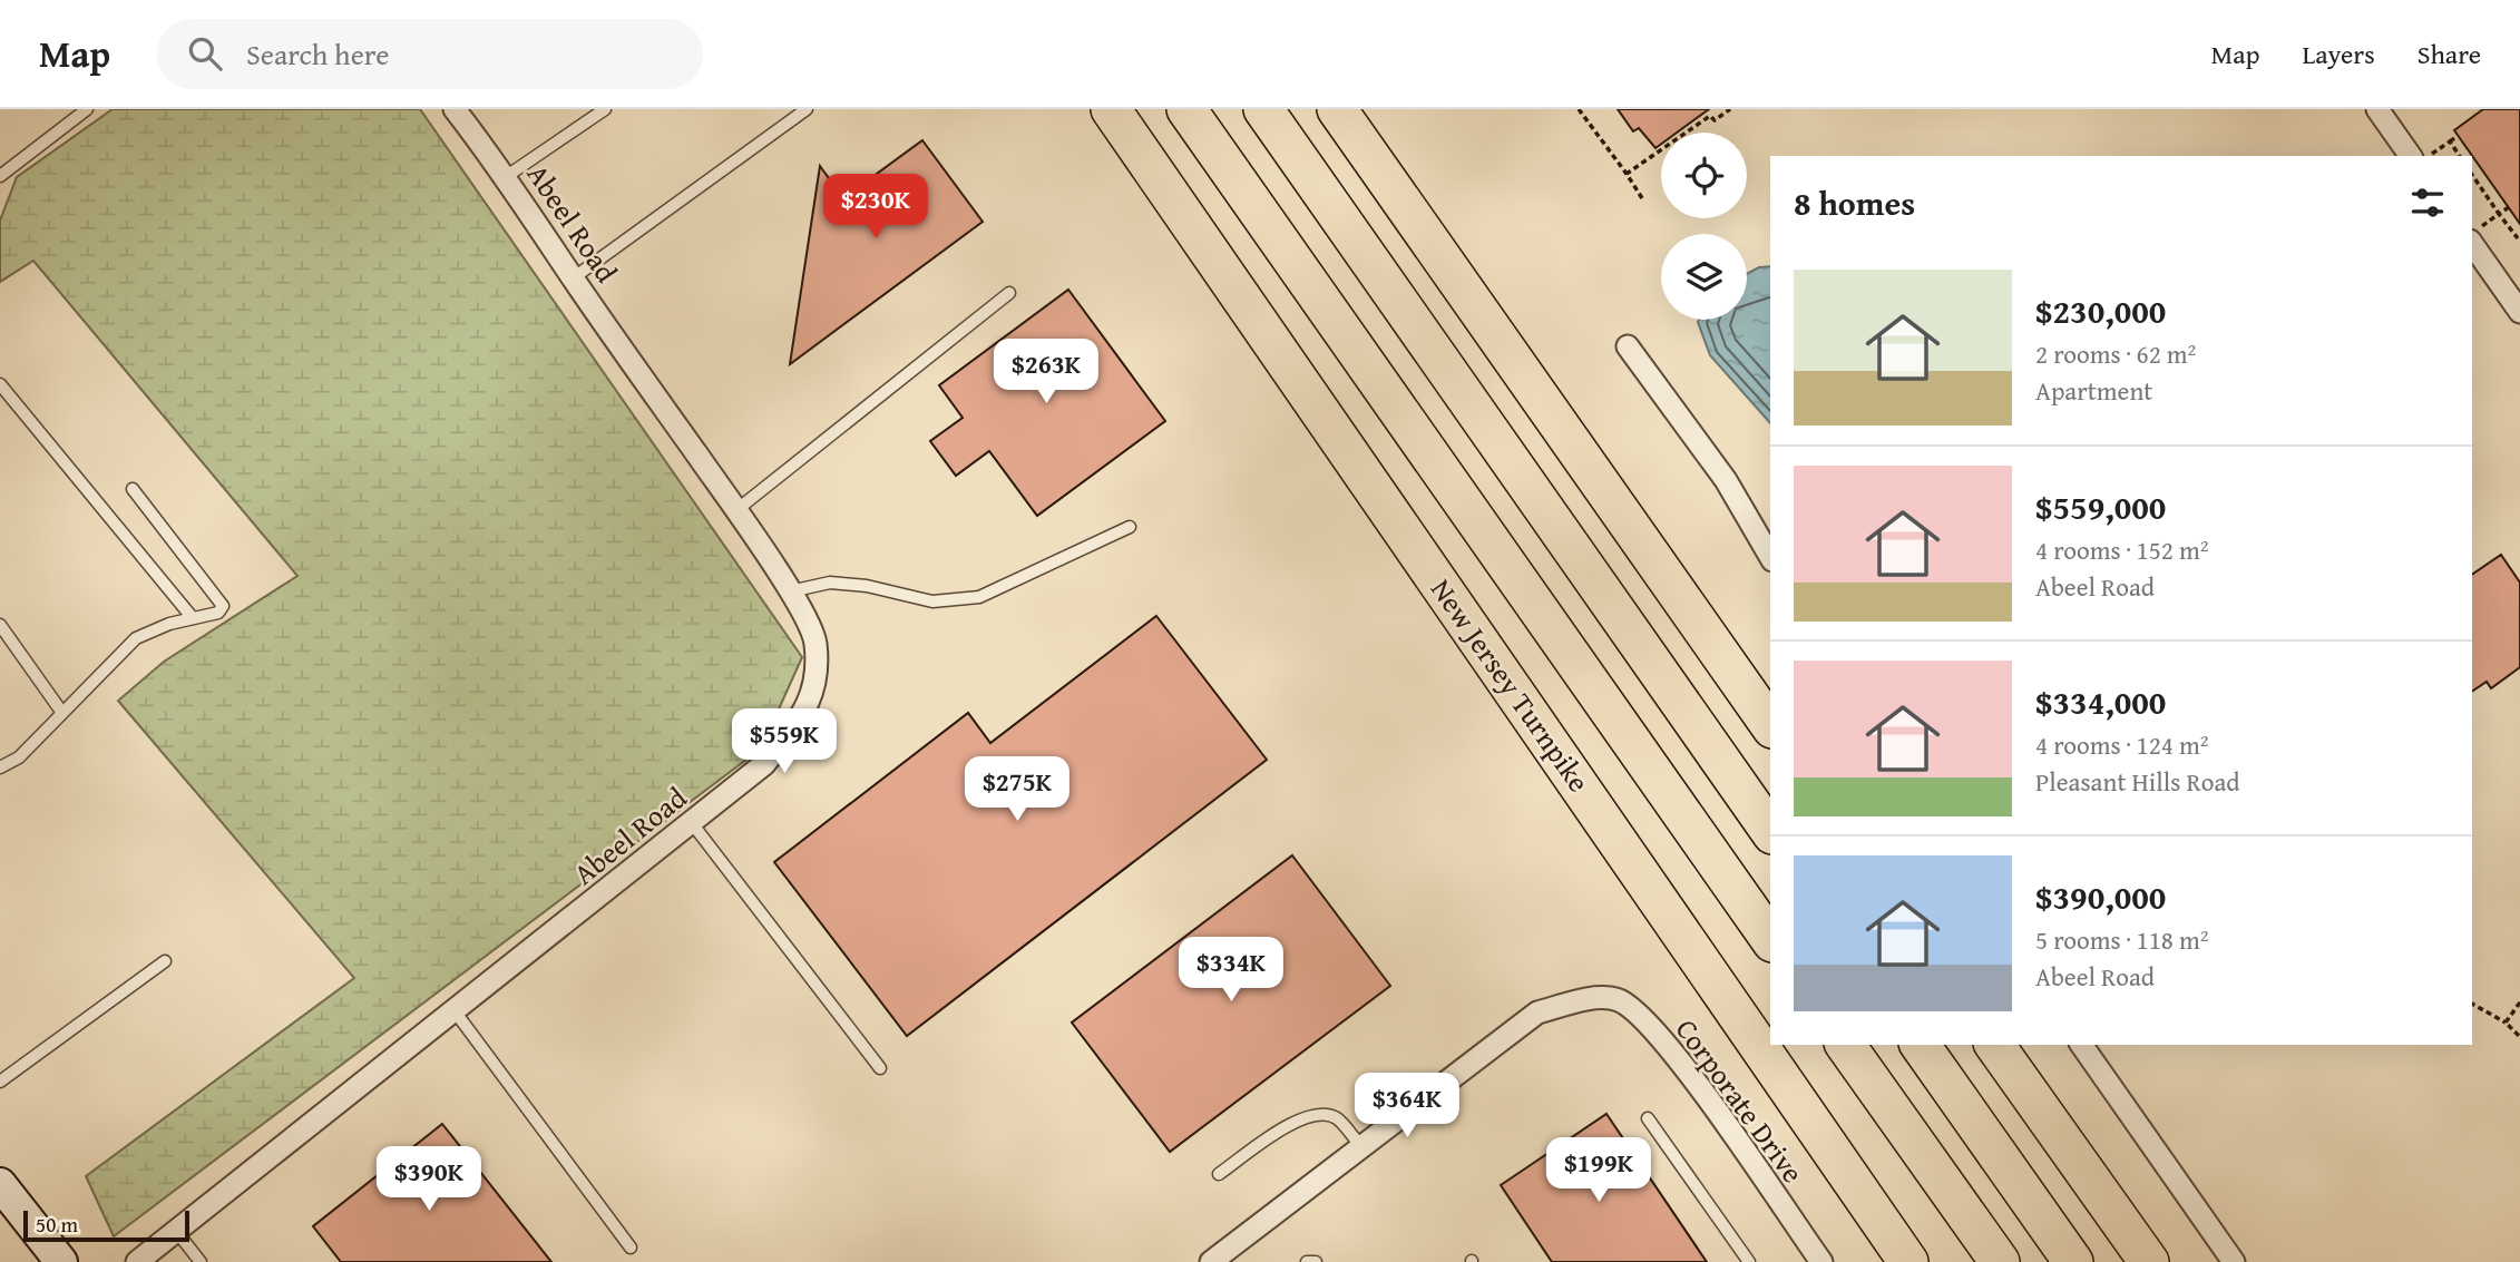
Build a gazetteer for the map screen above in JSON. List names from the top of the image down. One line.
{"streets":{"highway":["New Jersey Turnpike"],"street":["Abeel Road","Corporate Drive"]},"scale_bar":"50 m","page":{"header":"Map","search":"Search here","nav":["Map","Layers","Share"],"heading":"8 homes","price":["$230K","$263K","$559K","$275K","$334K","$364K","$199K","$390K"],"list":[{"name":"$230,000","note":"2 rooms · 62 m² · Apartment"},{"name":"$559,000","note":"4 rooms · 152 m² · Abeel Road"},{"name":"$334,000","note":"4 rooms · 124 m² · Pleasant Hills Road"},{"name":"$390,000","note":"5 rooms · 118 m² · Abeel Road"}],"scale":"50 m"}}
